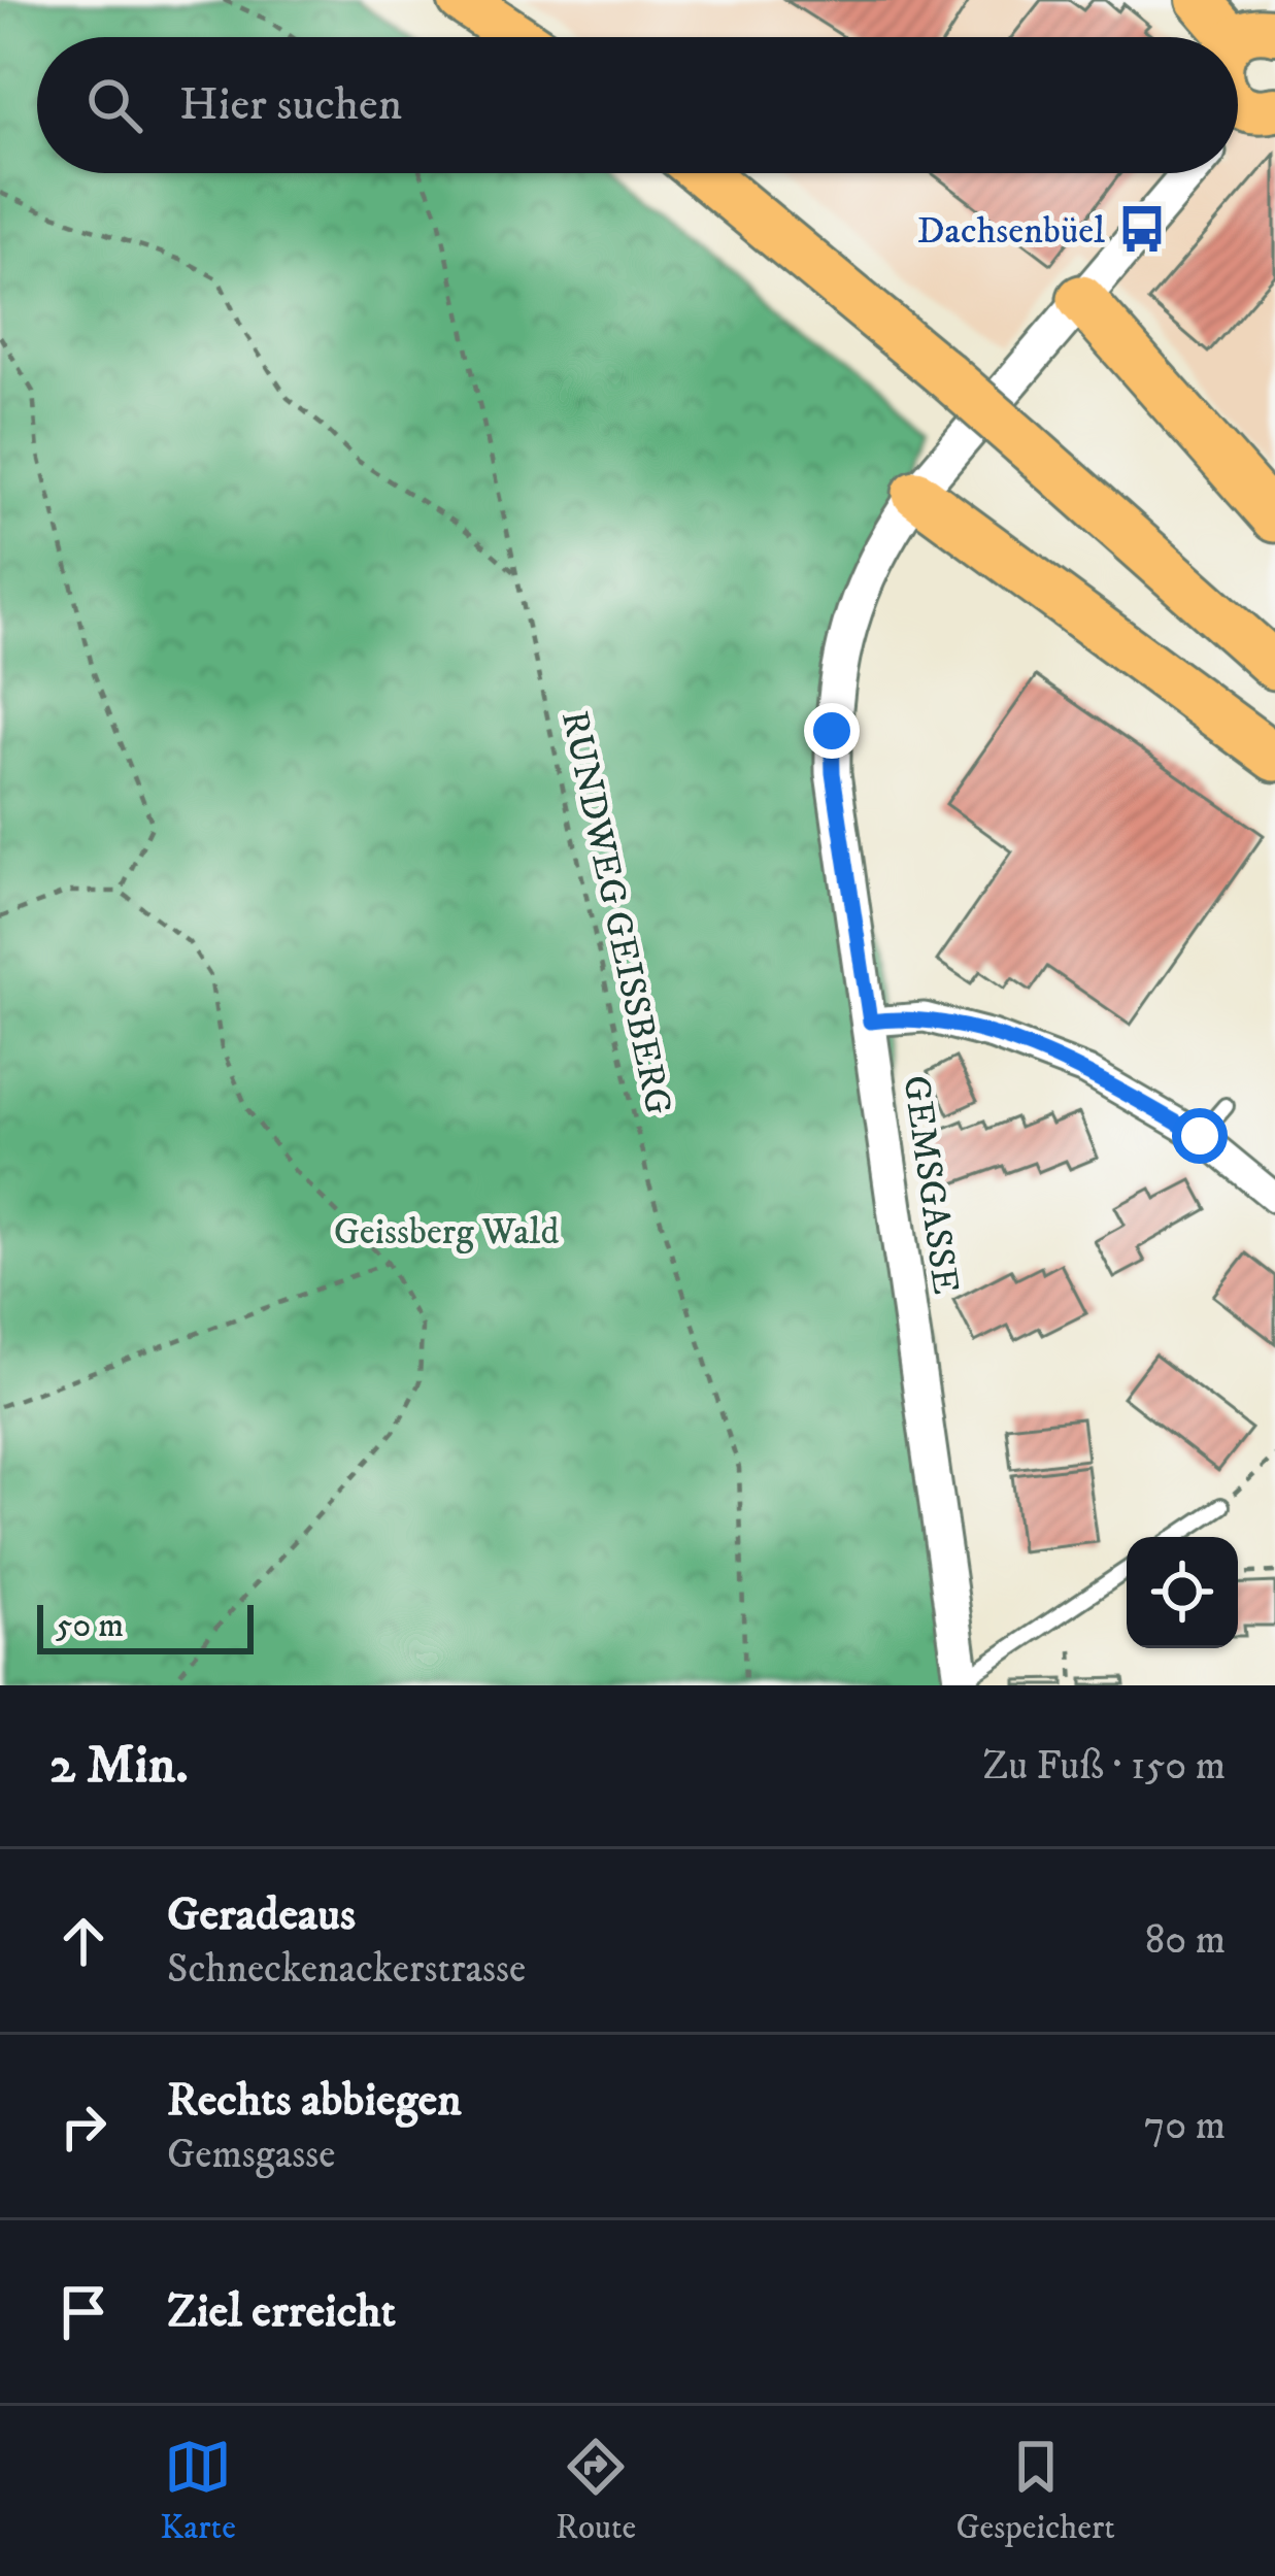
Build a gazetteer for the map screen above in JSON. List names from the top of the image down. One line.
{"streets":{"street":["GEMSGASSE"],"path":["RUNDWEG GEISSBERG"]},"parks":["Geissberg Wald"],"places":{"bus stop":["Dachsenbüel"]},"scale_bar":"50 m","page":{"search":"Hier suchen","scale":"50 m","heading":["2 Min.","Zu Fuß · 150 m"],"list":[["Geradeaus","Schneckenackerstrasse","80 m"],["Rechts abbiegen","Gemsgasse","70 m"],"Ziel erreicht"],"nav":["Karte","Route","Gespeichert"]}}
